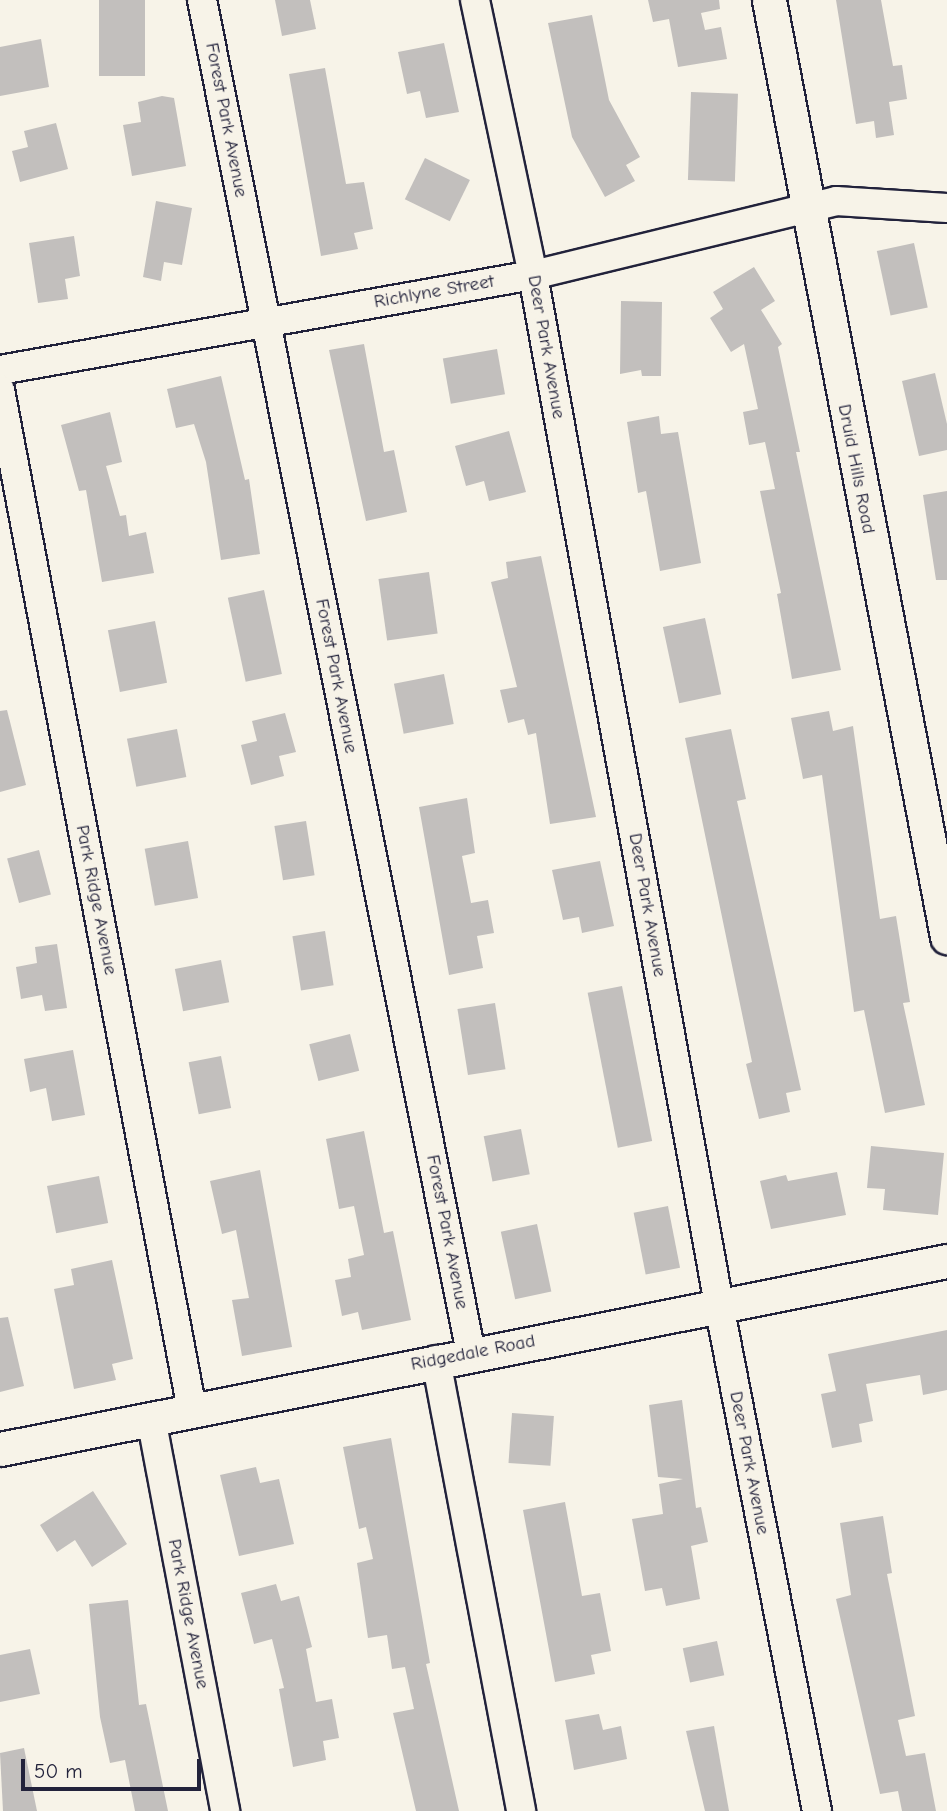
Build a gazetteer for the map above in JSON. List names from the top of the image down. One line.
{"streets":{"street":["Forest Park Avenue","Richlyne Street","Deer Park Avenue","Druid Hills Road","Park Ridge Avenue","Ridgedale Road"]},"crossings":[["Forest Park Avenue","Richlyne Street"],["Forest Park Avenue","Ridgedale Road"],["Richlyne Street","Deer Park Avenue"],["Richlyne Street","Druid Hills Road"],["Deer Park Avenue","Ridgedale Road"],["Park Ridge Avenue","Ridgedale Road"]],"scale_bar":"50 m"}
